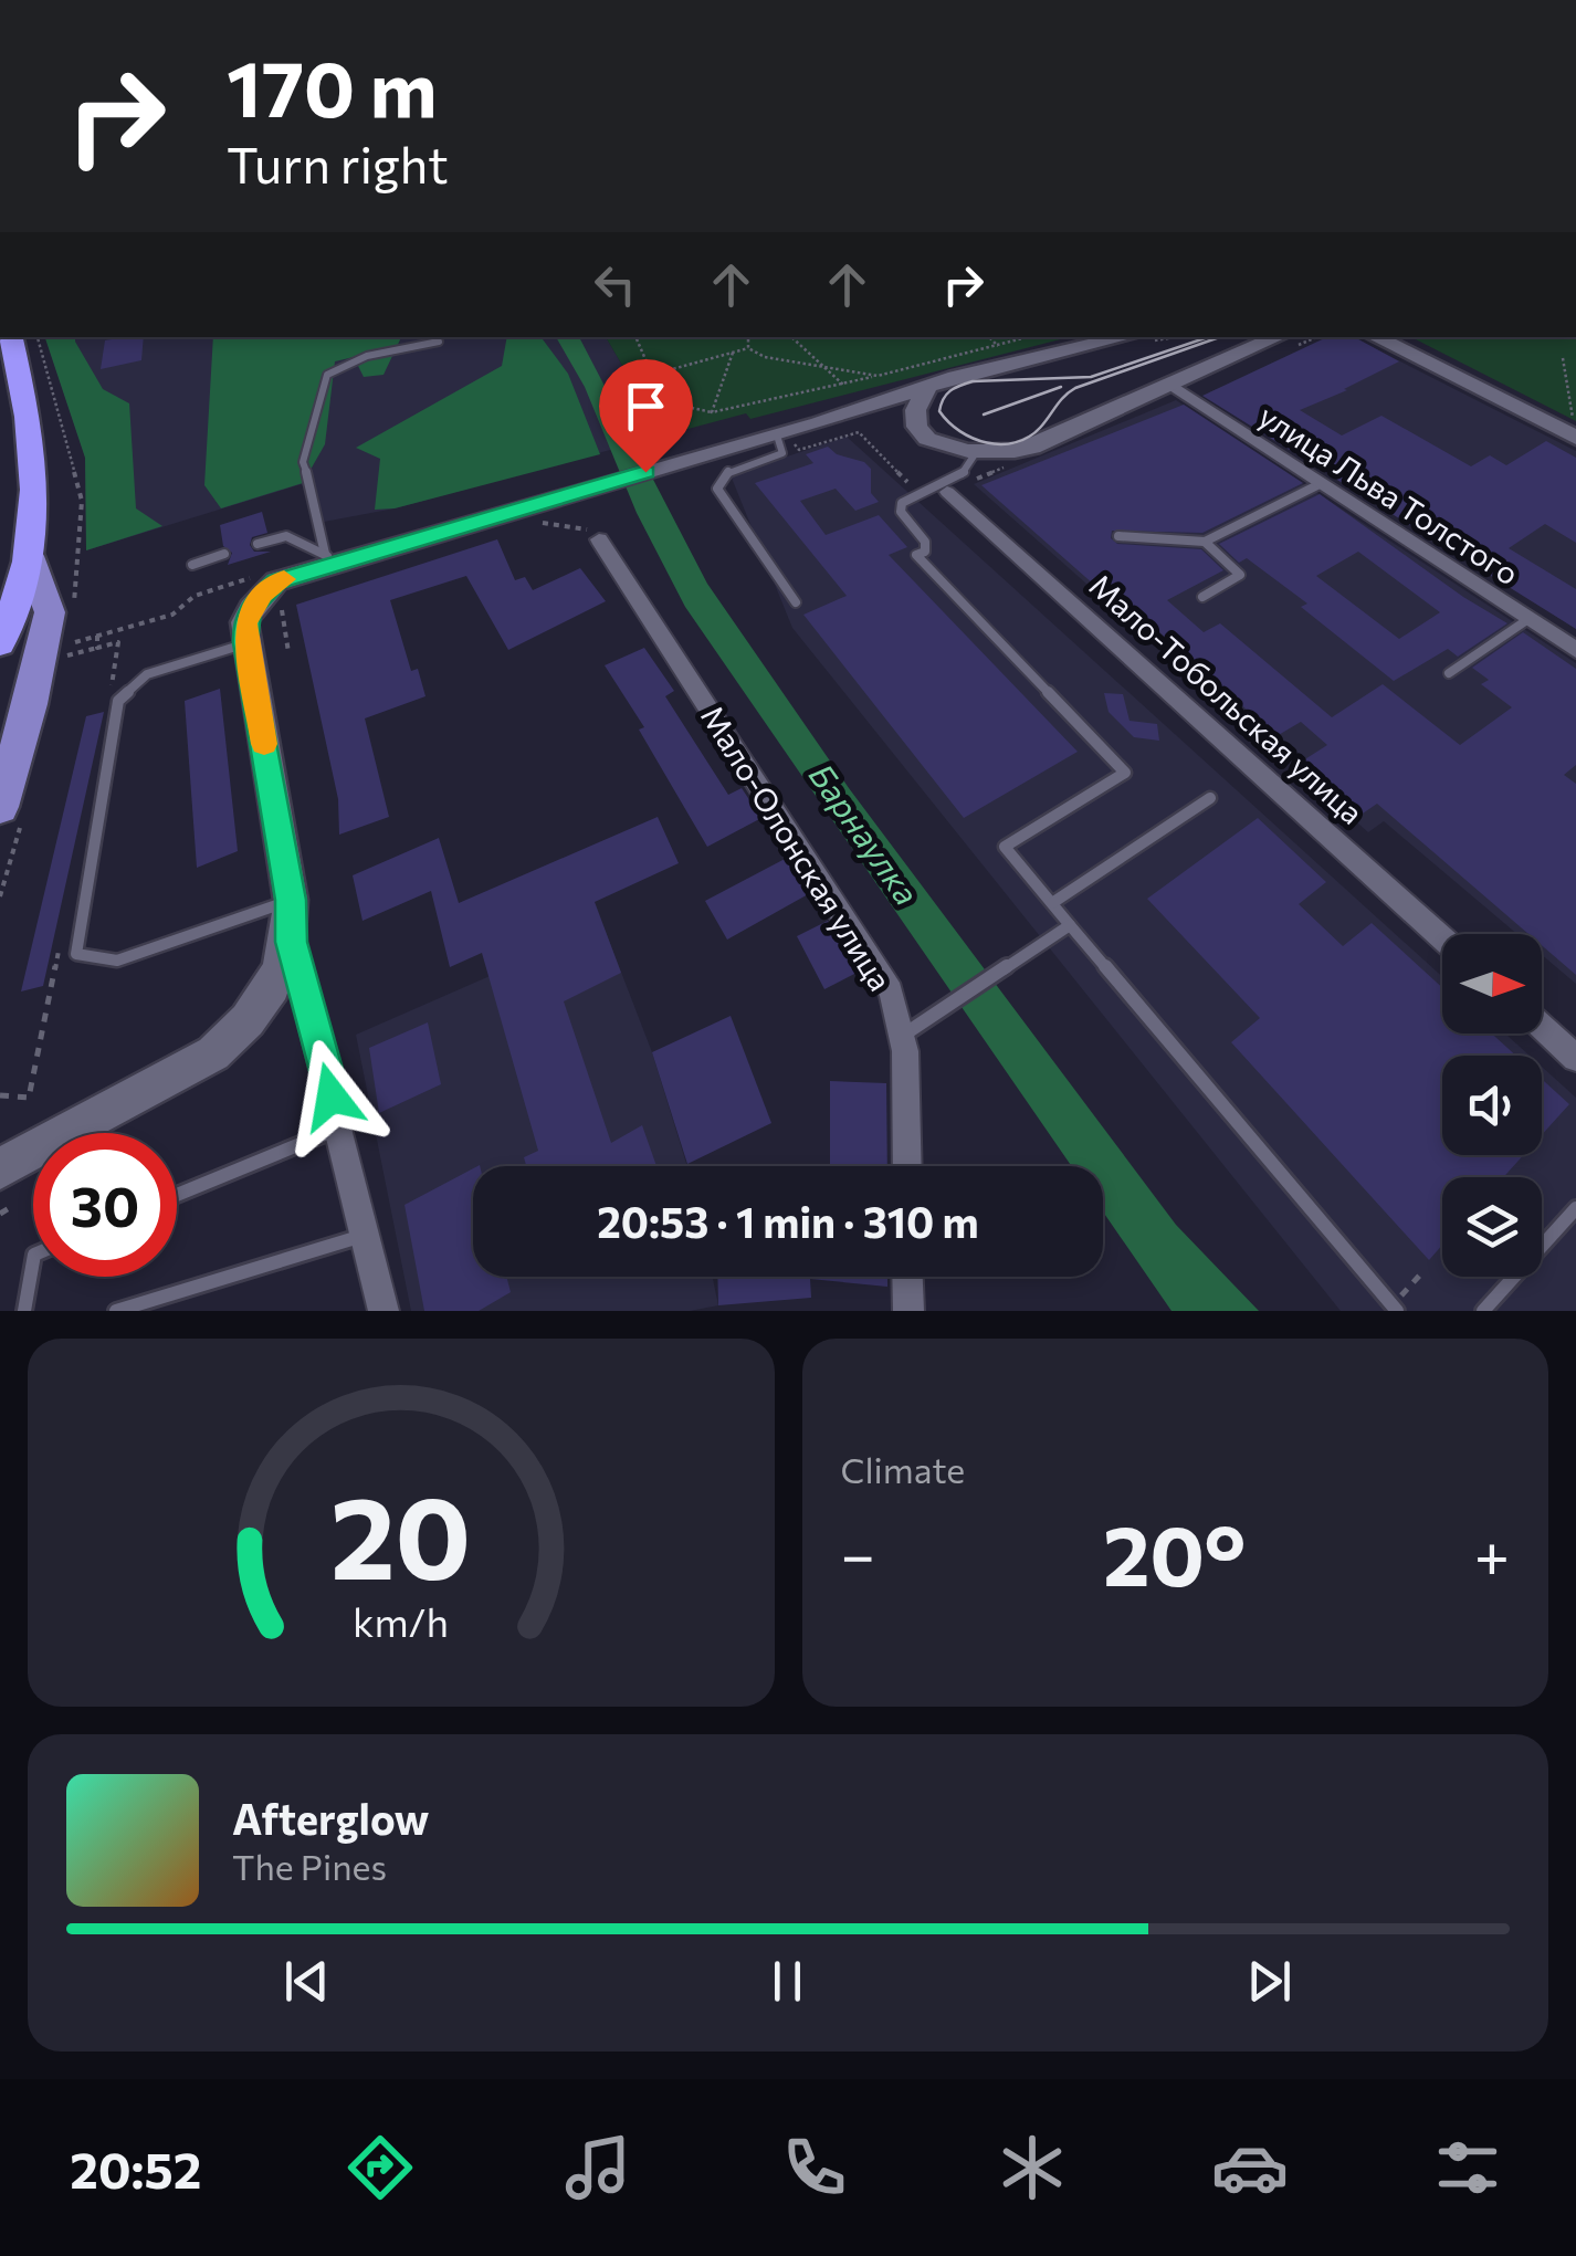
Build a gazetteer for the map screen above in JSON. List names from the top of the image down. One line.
{"streets":{"street":["улица Льва Толстого","Мало-Тобольская улица","Мало-Олонская улица"]},"water":["Барнаулка"],"north":"right","page":{"turn":["170 m","Turn right"],"limit":"30","trip":"20:53 · 1 min · 310 m","tile":"Climate","heat":["−","20°","+"],"song":["Afterglow","The Pines"],"tabs":"20:52","gauge":["20","km/h"]}}
